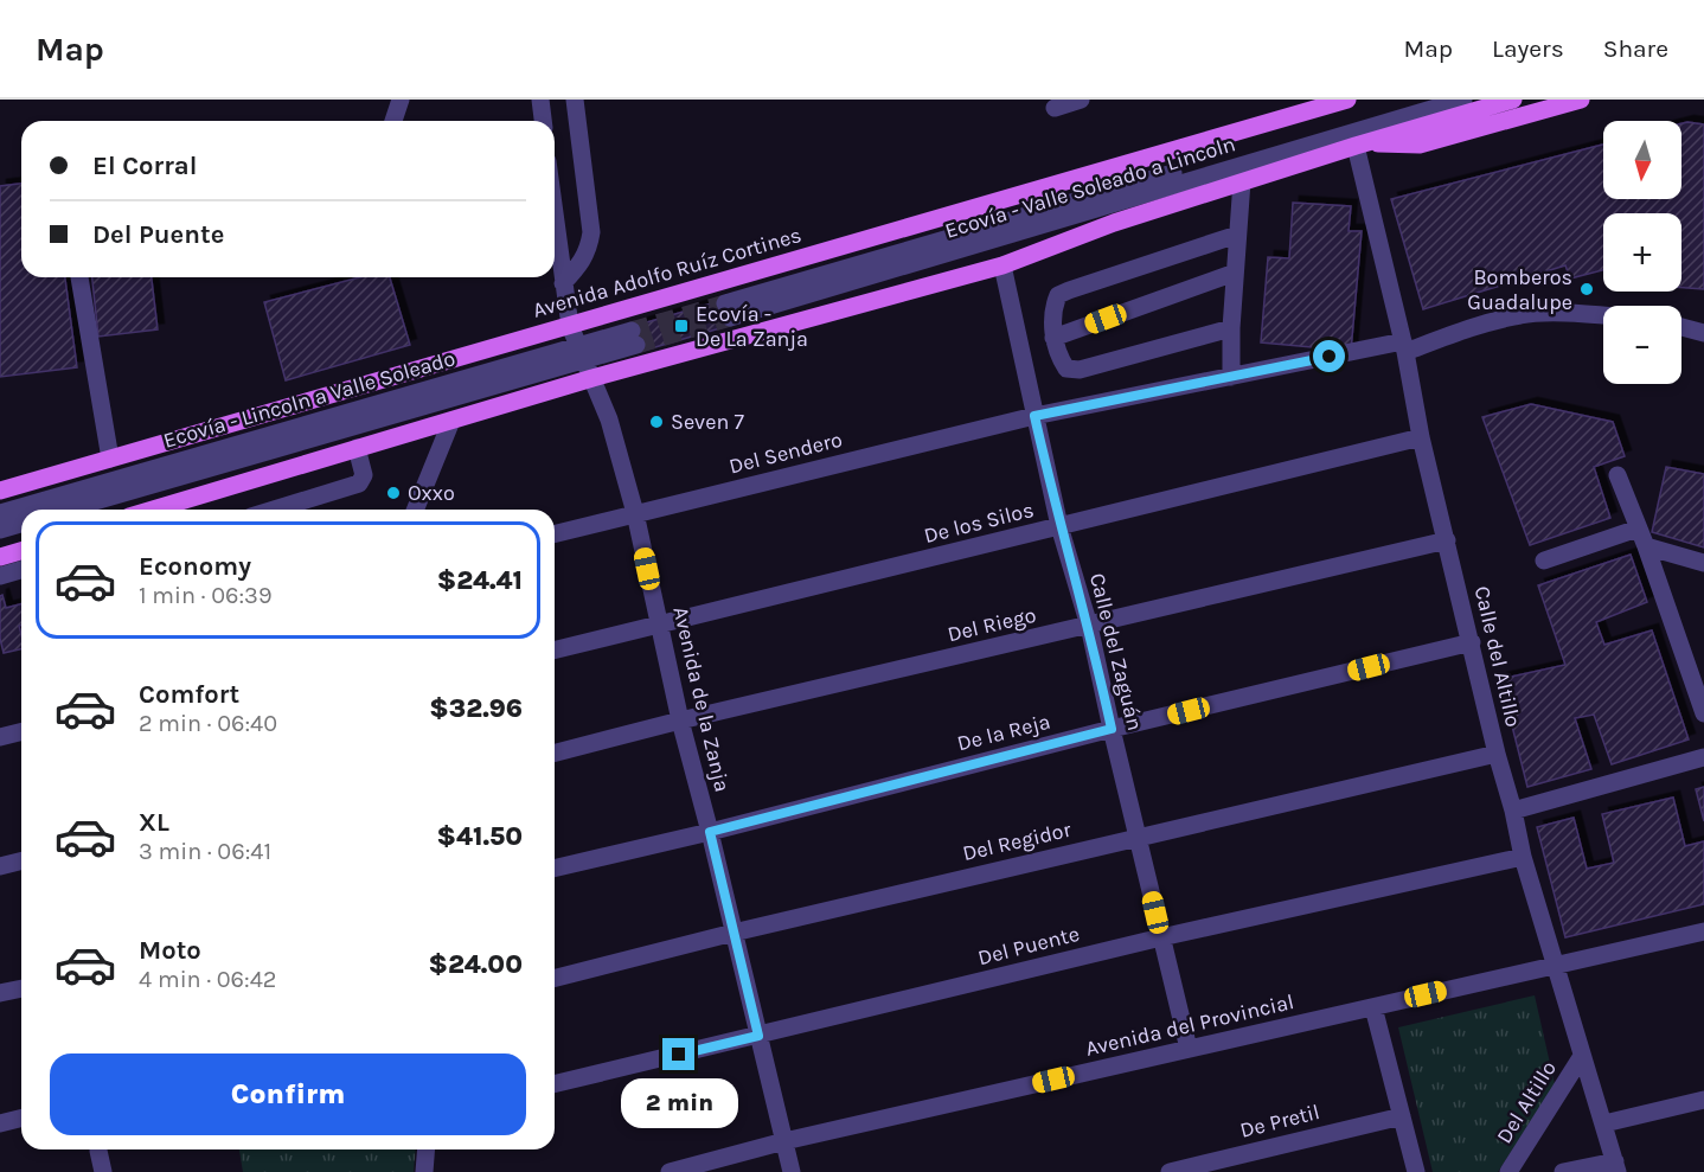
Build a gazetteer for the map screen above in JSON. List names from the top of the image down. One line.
{"streets":{"main road":["Avenida Adolfo Ruíz Cortines"],"street":["Ecovía - Valle Soleado a Lincoln","Ecovía - Lincoln a Valle Soleado","Del Sendero","De los Silos","Del Riego","Calle del Zaguán","Calle del Altillo","Avenida de la Zanja","De la Reja","Del Regidor","Del Puente","Avenida del Provincial","Del Altillo","De Pretil"]},"crossings":[["Avenida Adolfo Ruíz Cortines","Avenida de la Zanja"],["Ecovía - Lincoln a Valle Soleado","Avenida de la Zanja"],["Del Sendero","Calle del Zaguán"],["Del Sendero","Calle del Altillo"],["Del Sendero","Avenida de la Zanja"],["De los Silos","Calle del Zaguán"],["De los Silos","Calle del Altillo"],["De los Silos","Avenida de la Zanja"],["Del Riego","Calle del Zaguán"],["Del Riego","Calle del Altillo"],["Del Riego","Avenida de la Zanja"],["Calle del Zaguán","De la Reja"],["Calle del Zaguán","Del Regidor"],["Calle del Zaguán","Del Puente"],["Calle del Zaguán","Avenida del Provincial"],["Calle del Altillo","De la Reja"],["Calle del Altillo","Del Regidor"],["Calle del Altillo","Del Puente"],["Calle del Altillo","Avenida del Provincial"],["Calle del Altillo","Del Altillo"],["Avenida de la Zanja","De la Reja"],["Avenida de la Zanja","Del Regidor"],["Avenida de la Zanja","Del Puente"],["Avenida de la Zanja","Avenida del Provincial"]],"places":{"other":["Bomberos Guadalupe","Seven 7","Oxxo"],"transit":["Ecovía - De La Zanja"]},"north":"bottom","page":{"header":"Map","nav":["Map","Layers","Share"],"map_buttons":["+","−"],"banner":["El Corral","Del Puente"],"list":[{"name":"Economy","note":"1 min · 06:39","value":"$24.41"},{"name":"Comfort","note":"2 min · 06:40","value":"$32.96"},{"name":"XL","note":"3 min · 06:41","value":"$41.50"},{"name":"Moto","note":"4 min · 06:42","value":"$24.00"}],"buttons":"Confirm","bubble":"2 min"}}
